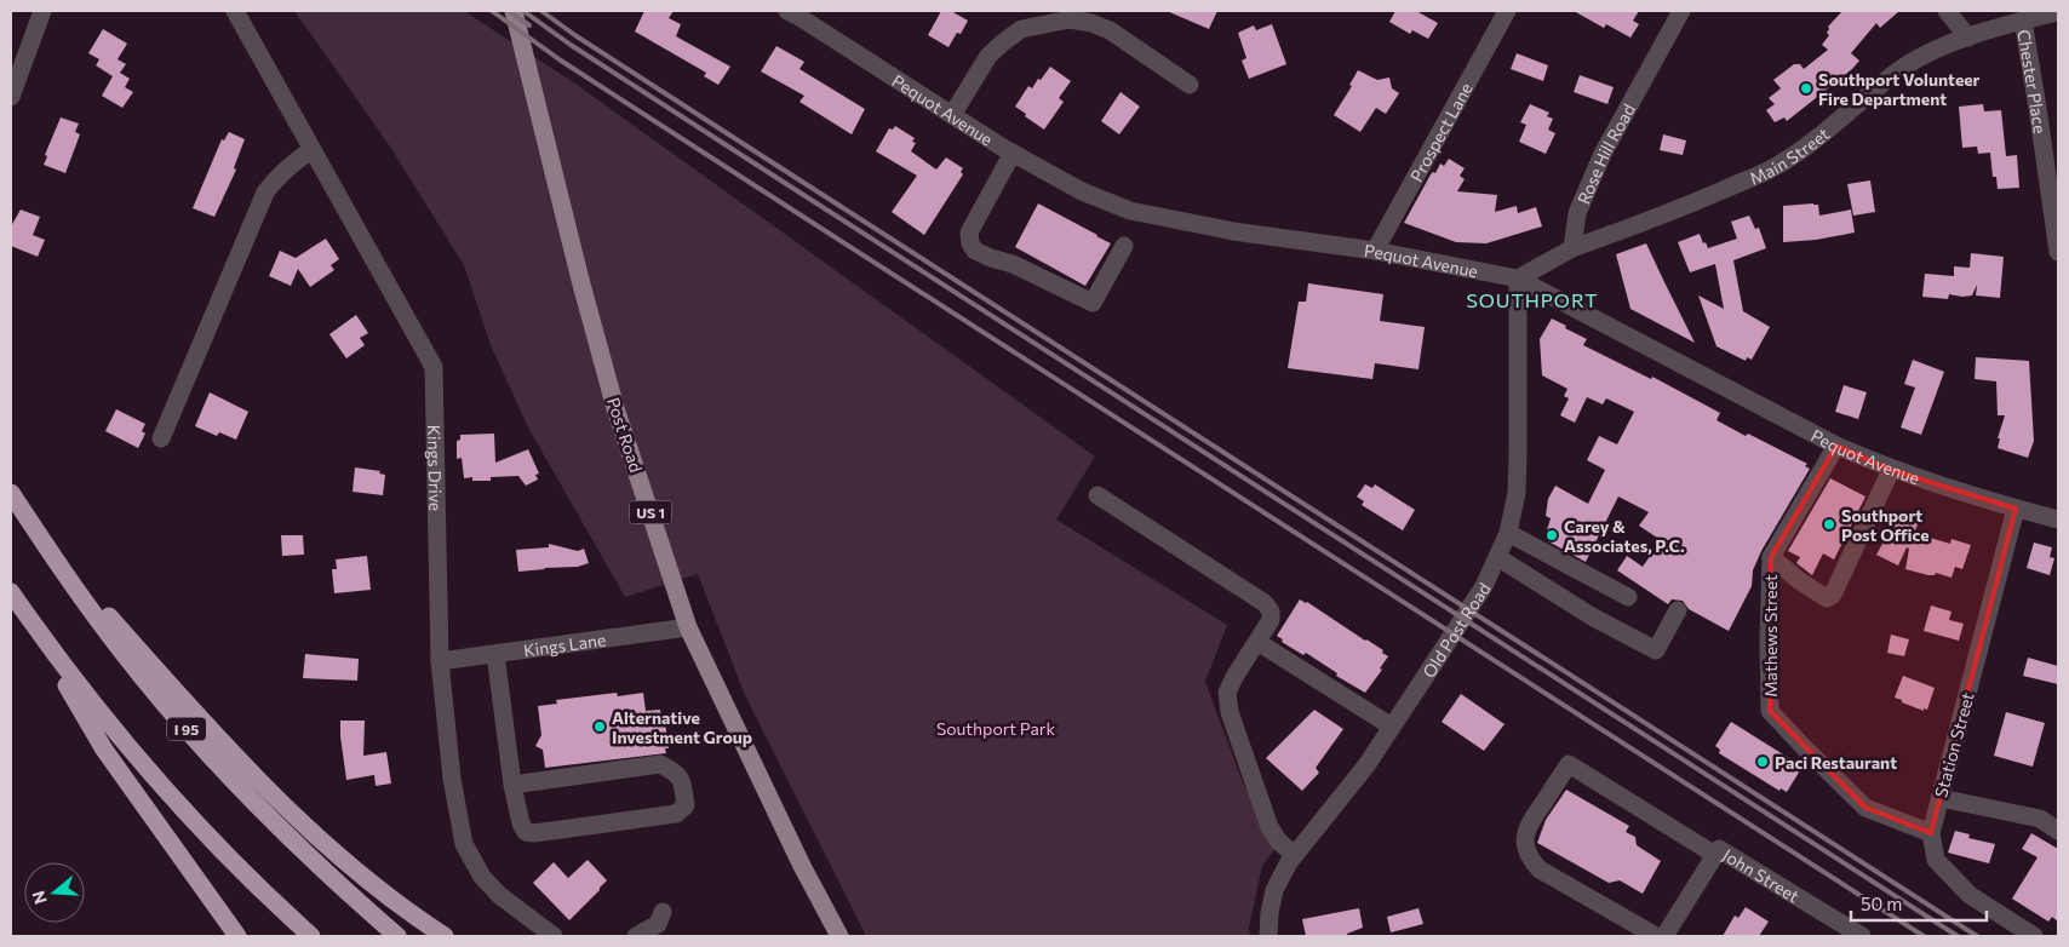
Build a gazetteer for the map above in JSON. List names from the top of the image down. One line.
{"streets":{"highway":["I 95"],"main road":["Post Road","US 1"],"street":["Chester Place","Pequot Avenue","Prospect Lane","Rose Hill Road","Main Street","Kings Drive","Old Post Road","Mathews Street","Kings Lane","Station Street","John Street"]},"crossings":[["Chester Place","Main Street"],["Pequot Avenue","Prospect Lane"],["Pequot Avenue","Old Post Road"],["Pequot Avenue","Mathews Street"],["Pequot Avenue","Station Street"],["Rose Hill Road","Main Street"],["Post Road","Kings Lane"],["Kings Drive","Kings Lane"],["Mathews Street","Station Street"]],"districts":["SOUTHPORT"],"parks":["Southport Park"],"places":["Southport Volunteer Fire Department","Southport Post Office","Carey & Associates, P.C.","Alternative Investment Group","Paci Restaurant"],"scale_bar":"50 m","north":"left"}
